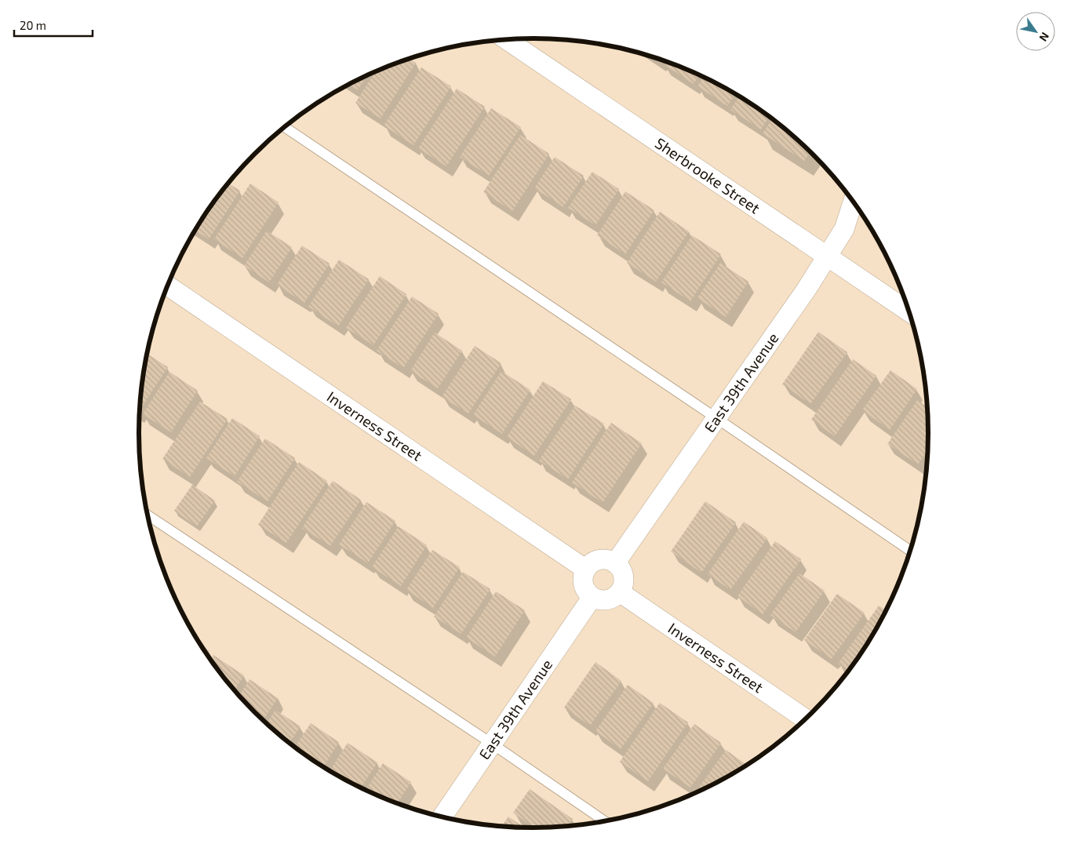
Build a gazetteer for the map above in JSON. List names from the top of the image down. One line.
{"streets":{"street":["Sherbrooke Street","East 39th Avenue","Inverness Street"]},"crossings":[["Sherbrooke Street","East 39th Avenue"],["East 39th Avenue","Inverness Street"]],"scale_bar":"20 m","north":"bottom right"}
